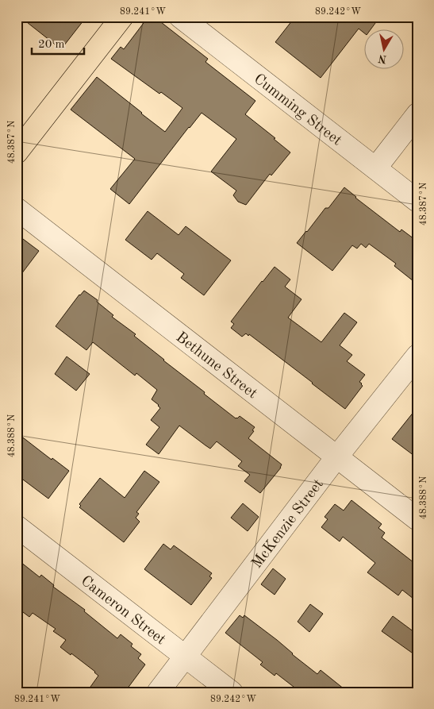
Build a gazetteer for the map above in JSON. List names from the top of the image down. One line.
{"streets":{"street":["Cumming Street","Bethune Street","McKenzie Street","Cameron Street"]},"crossings":[["Bethune Street","McKenzie Street"],["McKenzie Street","Cameron Street"]],"scale_bar":"20 m","north":"bottom","coordinates":["89.241°W","89.242°W","48.387°N","48.388°N"]}
